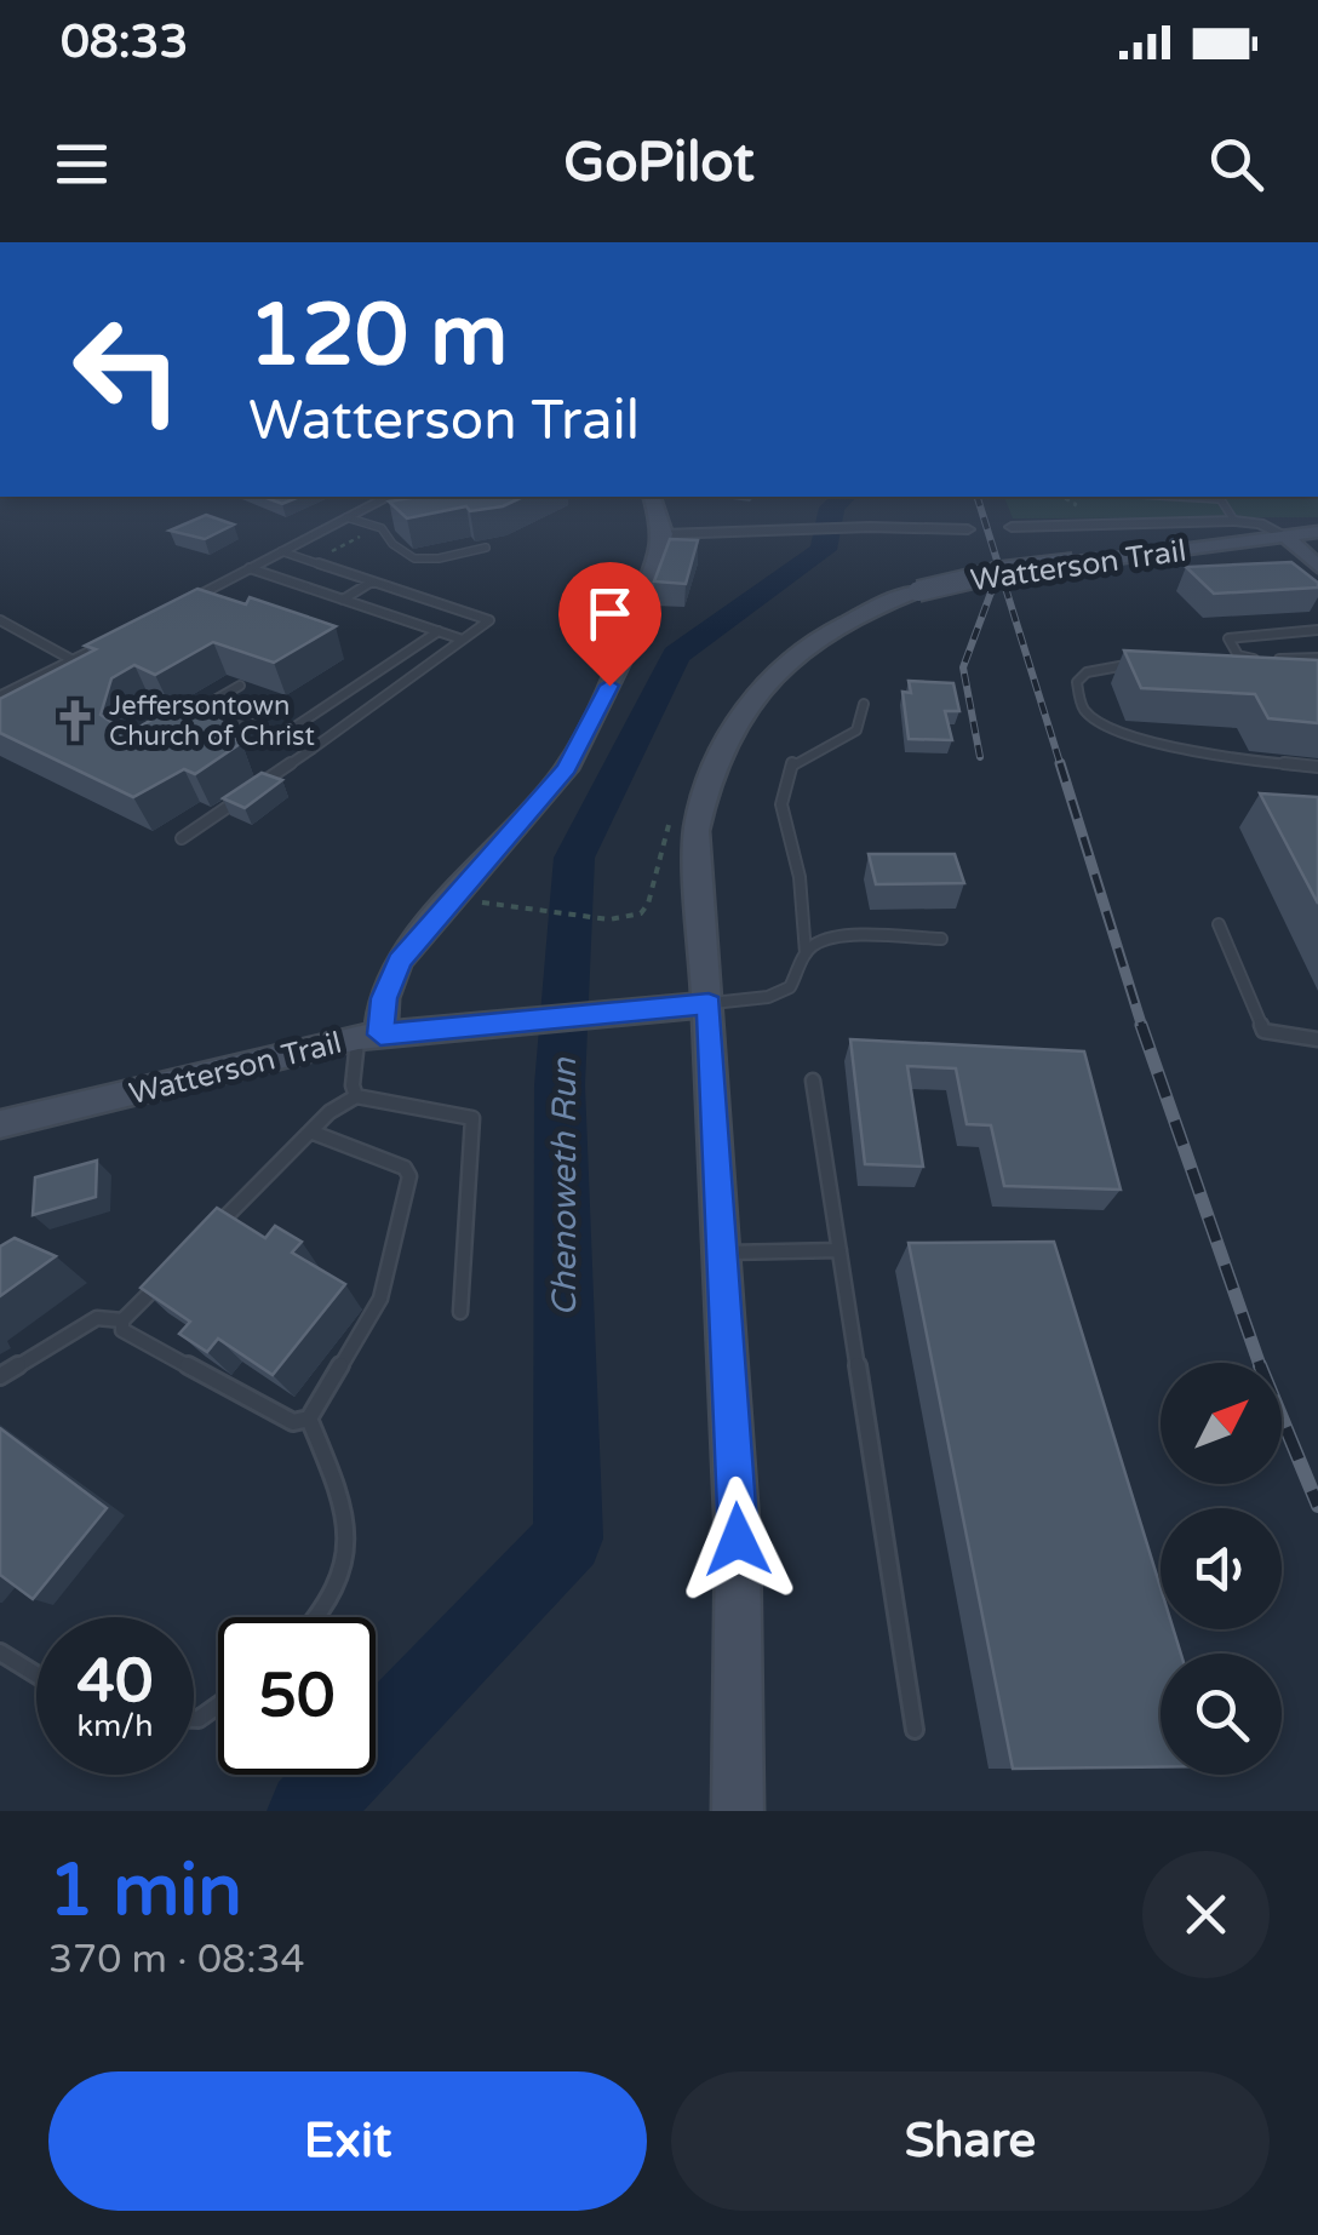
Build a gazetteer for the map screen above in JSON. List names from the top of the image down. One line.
{"streets":{"main road":["Watterson Trail"]},"water":["Chenoweth Run"],"places":{"church":["Jeffersontown Church of Christ"]},"north":"top right","page":{"status":"08:33","header":"GoPilot","turn":["120 m","Watterson Trail"],"speed":"40 km/h","limit":"50","heading":["1 min","370 m · 08:34"],"buttons":["Exit","Share"]}}
